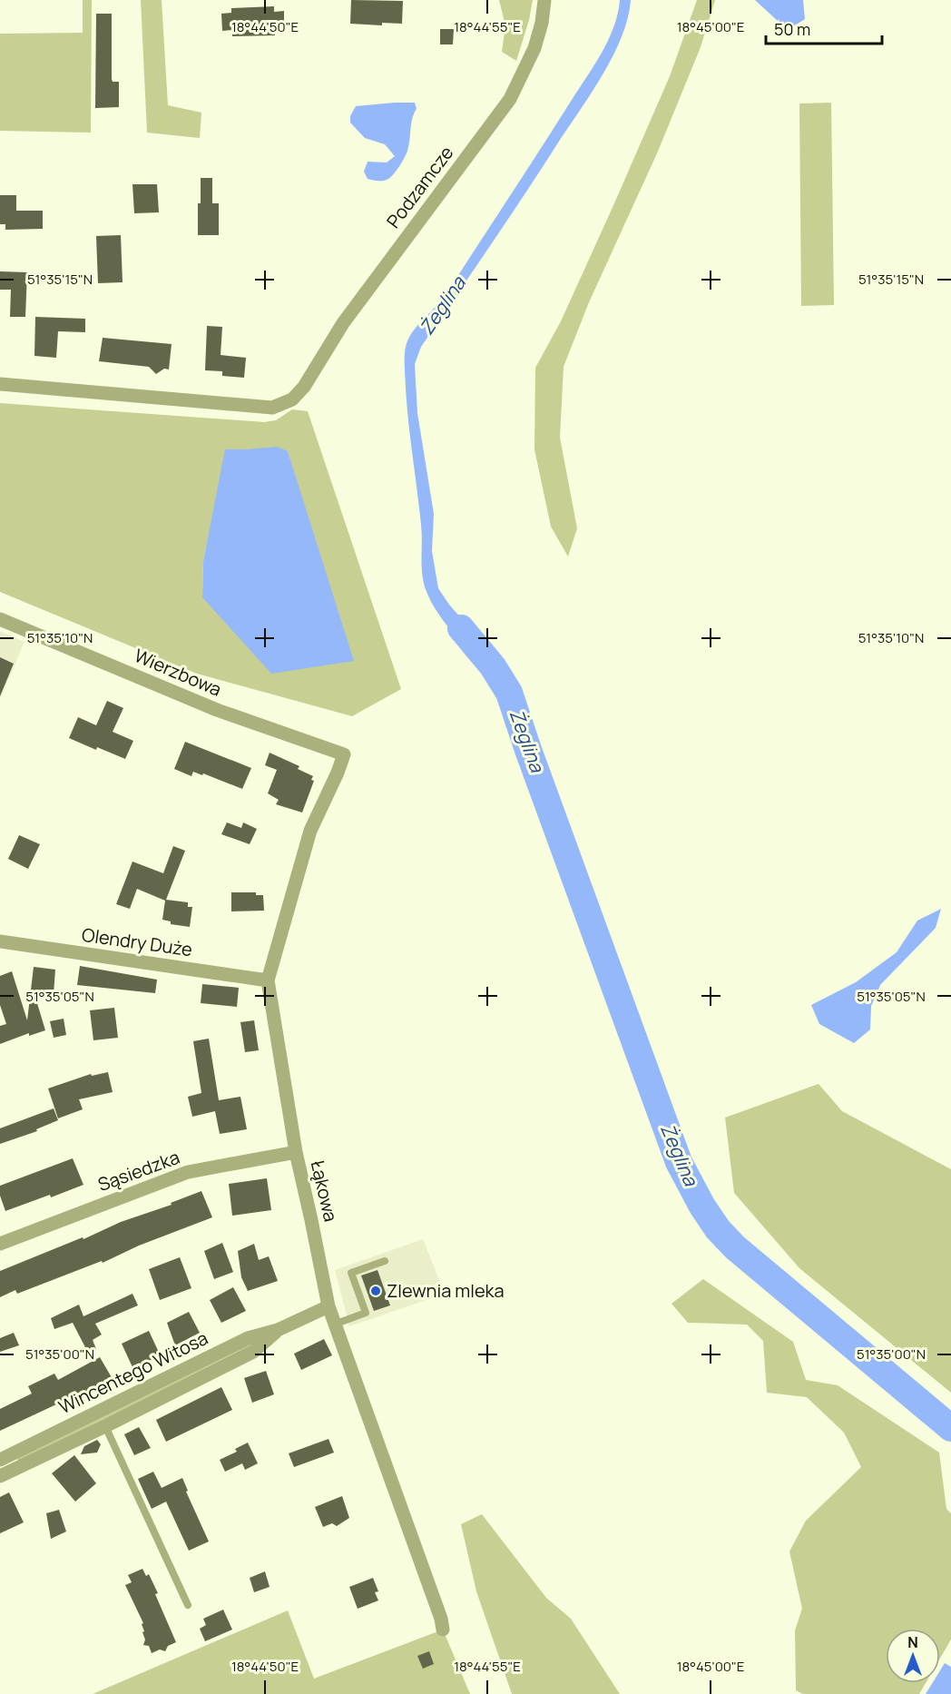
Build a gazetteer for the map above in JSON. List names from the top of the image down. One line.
{"streets":{"street":["Podzamcze","Wierzbowa","Olendry Duże","Sąsiedzka","Łąkowa","Wincentego Witosa"]},"crossings":[["Wierzbowa","Łąkowa"],["Olendry Duże","Łąkowa"],["Sąsiedzka","Łąkowa"],["Łąkowa","Wincentego Witosa"]],"water":["Żeglina"],"places":["Zlewnia mleka"],"scale_bar":"50 m","north":"top","coordinates":["18°44'50\"E","18°44'55\"E","18°45'00\"E","51°35'15\"N","51°35'10\"N","51°35'05\"N","51°35'00\"N"]}
